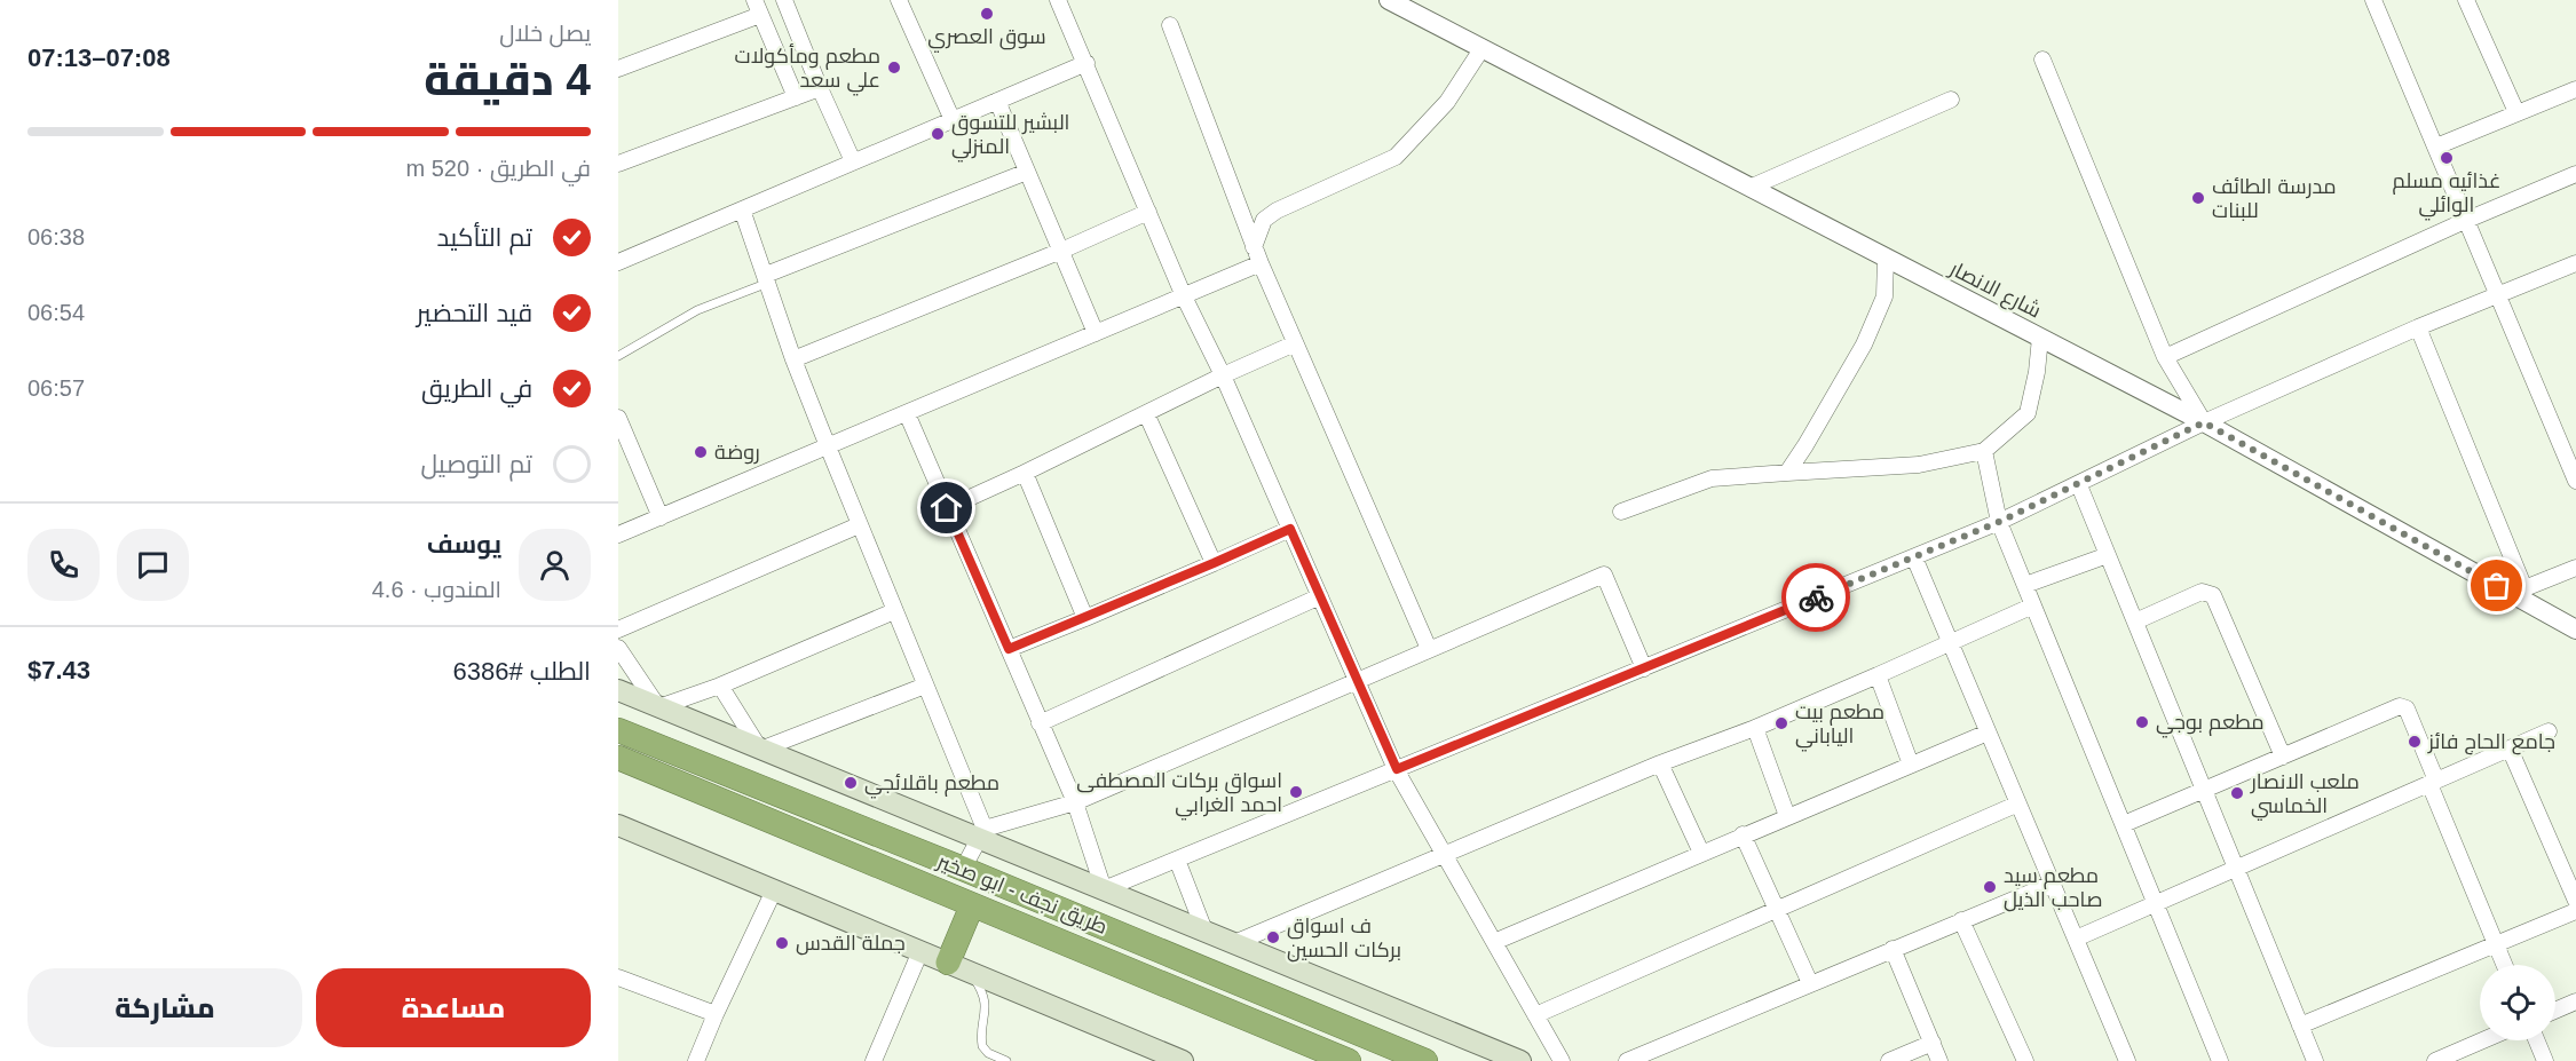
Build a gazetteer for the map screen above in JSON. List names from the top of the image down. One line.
{"streets":{"highway":["طريق نجف - ابو صخير"],"street":["شارع الانصار"]},"places":["سوق العصري","مطعم ومأكولات علي سعد","البشير للتسوق المنزلي","غذائيه مسلم الوائلي","مدرسة الطائف للبنات","روضة","مطعم بوجي","مطعم بيت الياباني","جامع الحاج فائز","مطعم باقلائجي","اسواق بركات المصطفى احمد الغرابي","ملعب الانصار الخماسي","مطعم سيد صاحب الذيل","ف اسواق بركات الحسين","جملة القدس"],"page":{"heading":["4 دقيقة","يصل خلال","07:08–07:13"],"panel":["يوسف","المندوب · 4.6","الطلب #6386","$7.43"],"bar":"في الطريق · 520 m","list":[["تم التأكيد","06:38"],["قيد التحضير","06:54"],["في الطريق","06:57"],"تم التوصيل"],"buttons":["مساعدة","مشاركة"]}}
